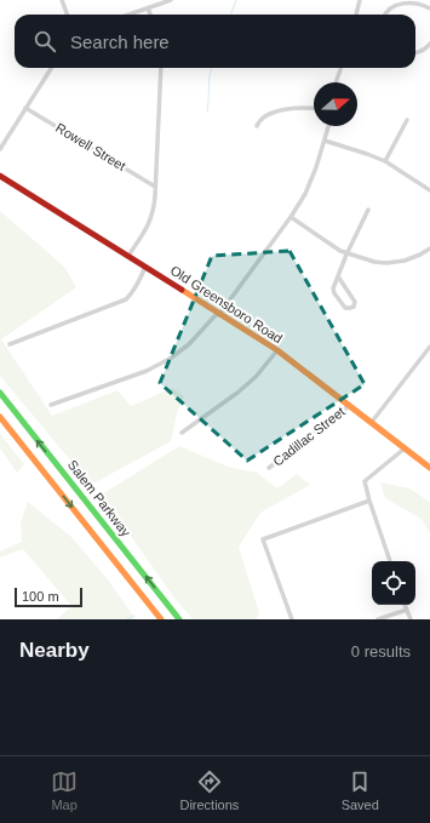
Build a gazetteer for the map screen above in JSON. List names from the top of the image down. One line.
{"streets":{"main road":["Old Greensboro Road","Salem Parkway"],"street":["Rowell Street","Cadillac Street"]},"crossings":[["Old Greensboro Road","Cadillac Street"]],"scale_bar":"100 m","north":"right","page":{"search":"Search here","scale":"100 m","heading":["Nearby","0 results"],"nav":["Map","Directions","Saved"]}}
